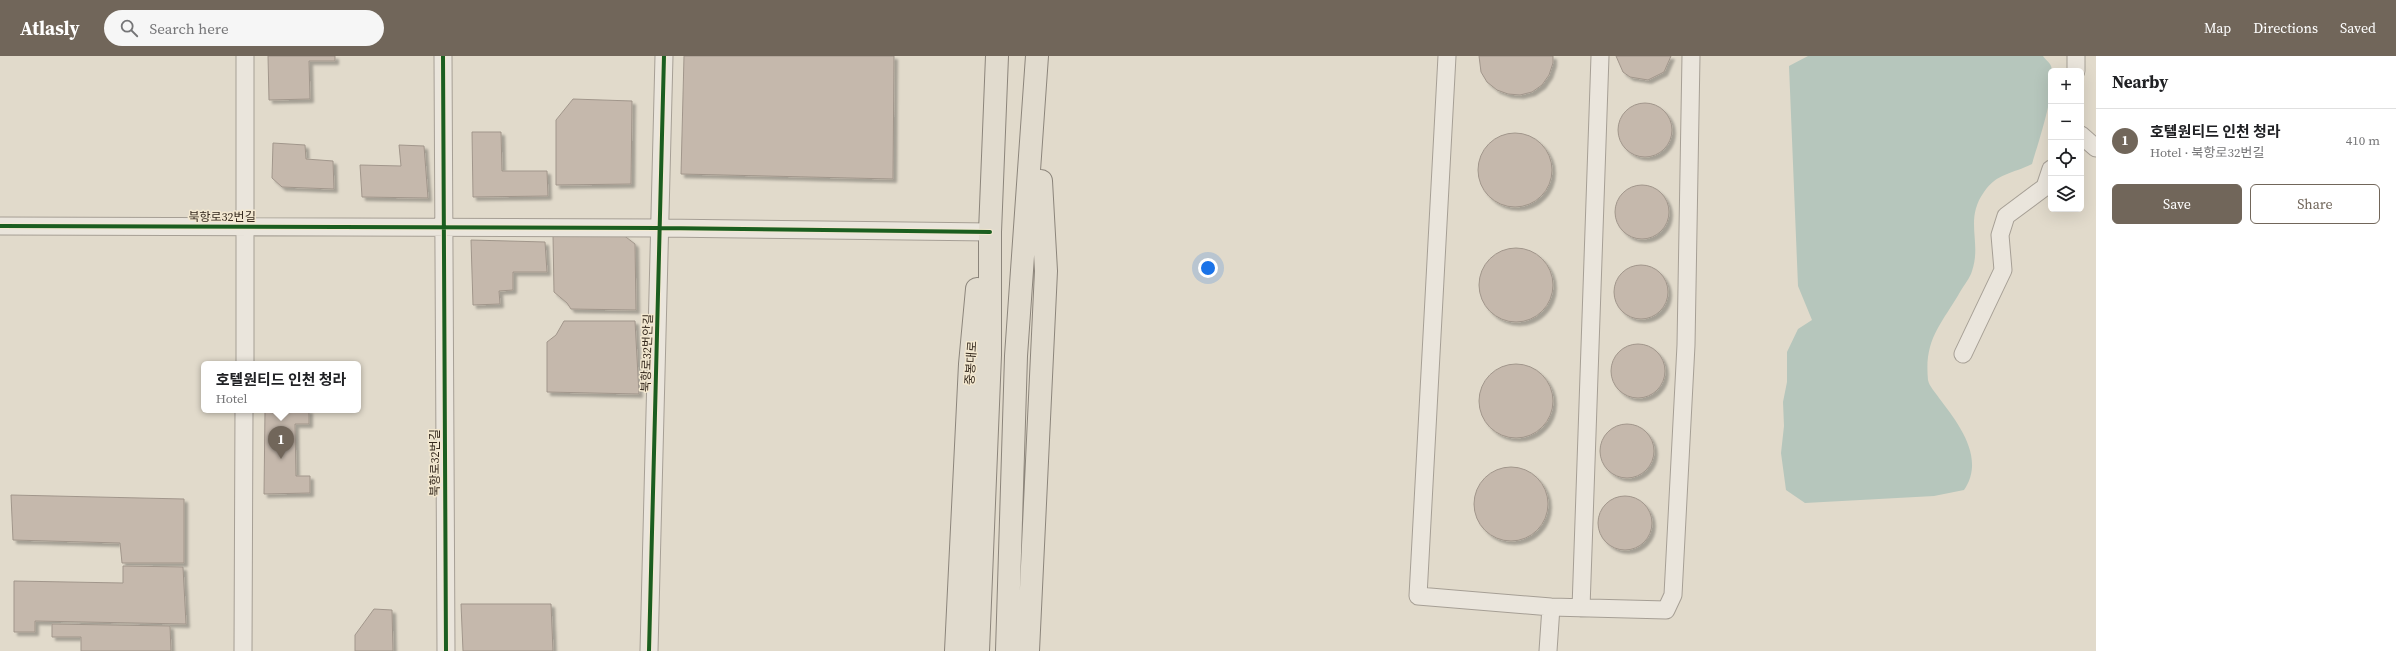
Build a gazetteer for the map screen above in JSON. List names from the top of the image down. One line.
{"streets":{"main road":["중봉대로"],"street":["북항로32번길","북항로32번안길"]},"crossings":[["북항로32번길","북항로32번안길"],["북항로32번길","중봉대로"]],"page":{"header":"Atlasly","search":"Search here","nav":["Map","Directions","Saved"],"heading":"Nearby","map_buttons":["+","−"],"list":[{"mark":"1","name":"호텔원티드 인천 청라","note":"Hotel · 북항로32번길","value":"410 m"}],"buttons":["Save","Share"],"popup":["호텔원티드 인천 청라","Hotel"],"pins":"1"}}
